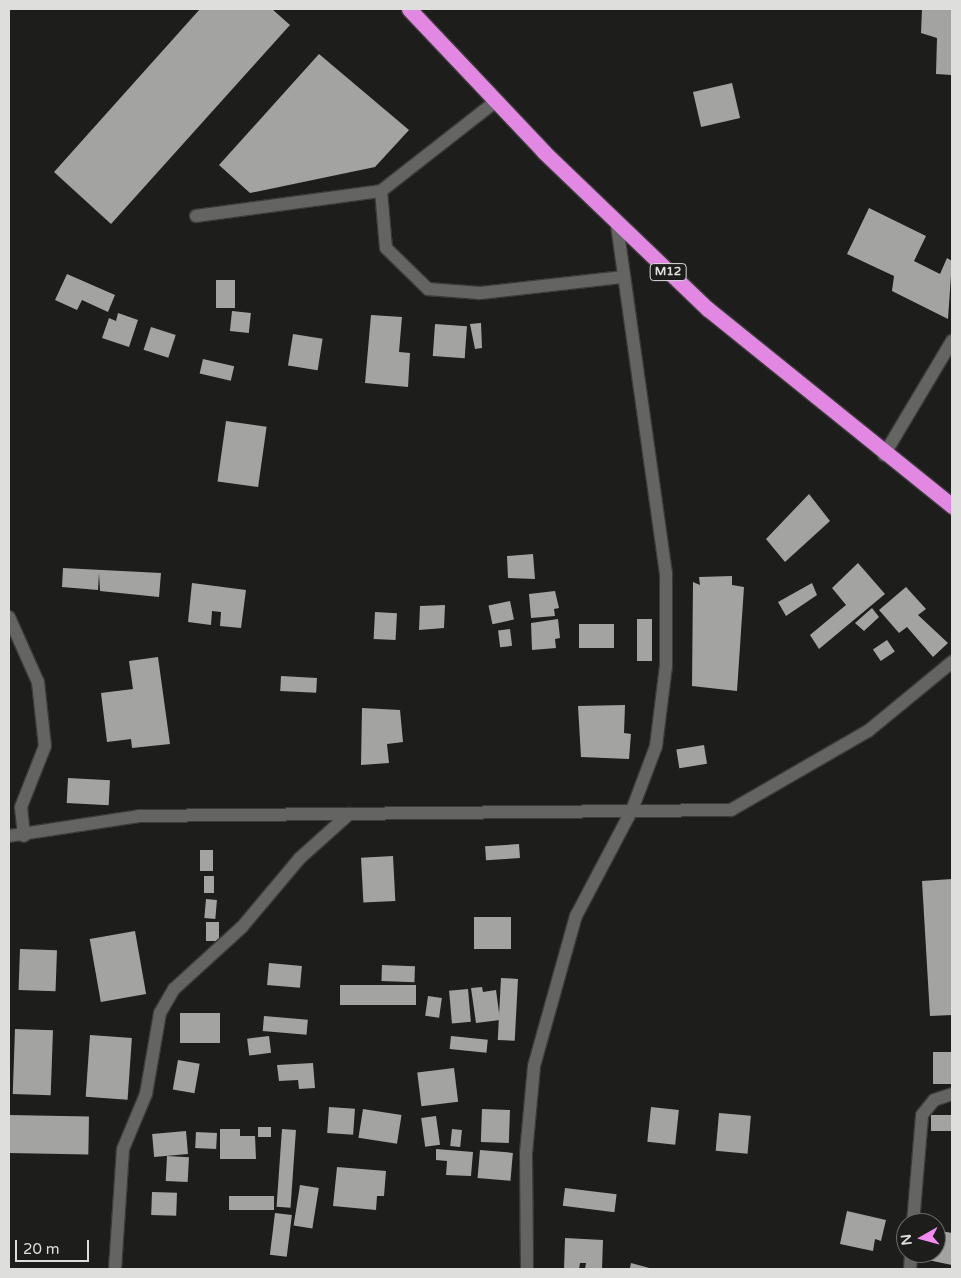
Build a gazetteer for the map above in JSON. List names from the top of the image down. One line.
{"streets":{"highway":["M12"]},"scale_bar":"20 m","north":"left"}
